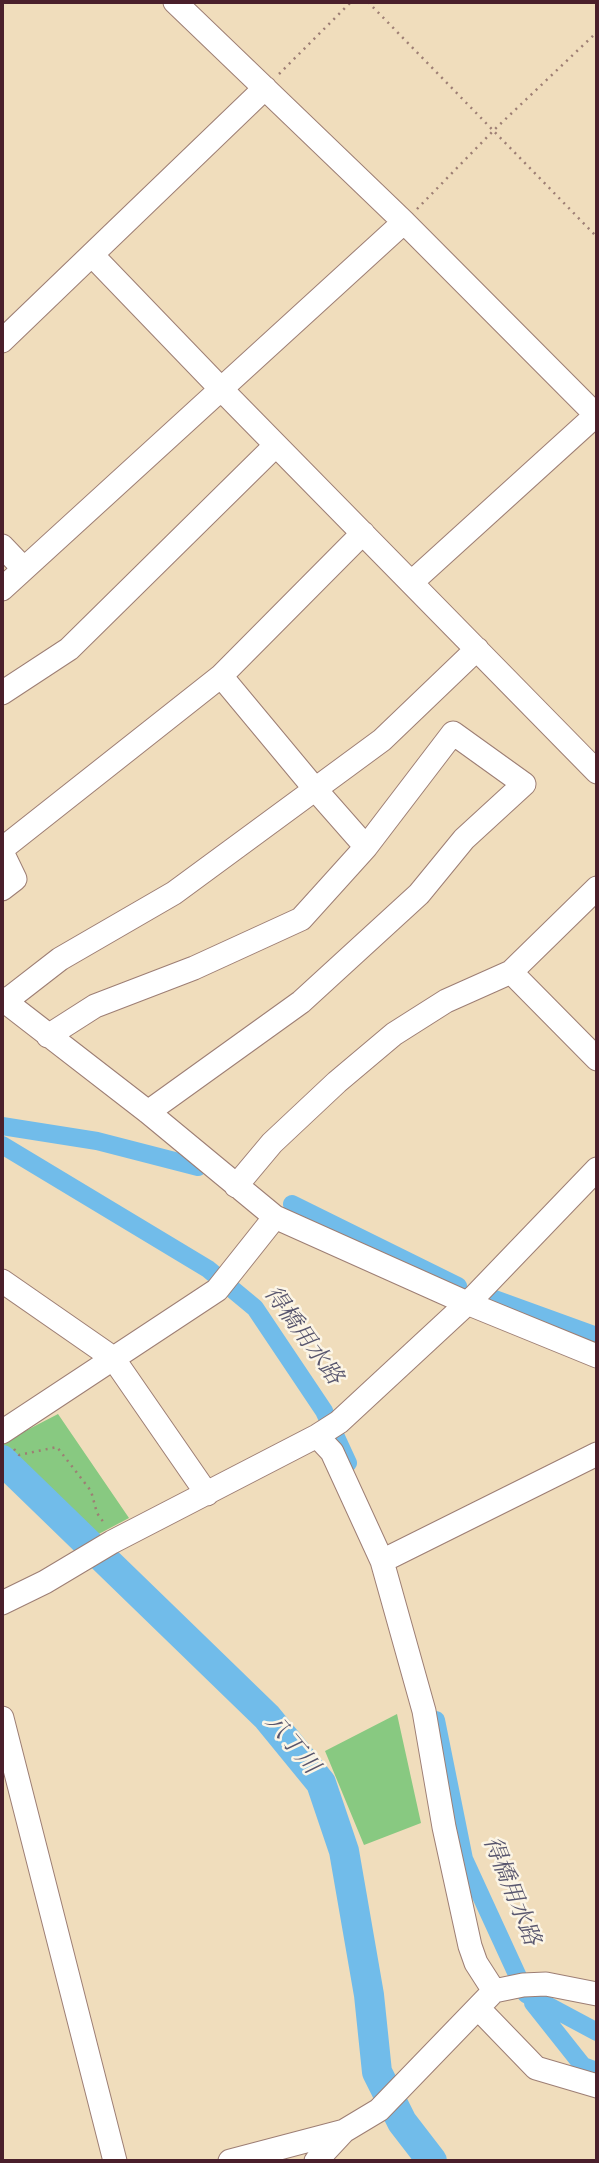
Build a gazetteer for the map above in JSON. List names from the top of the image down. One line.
{"water":["得橋用水路","八丁川"]}
